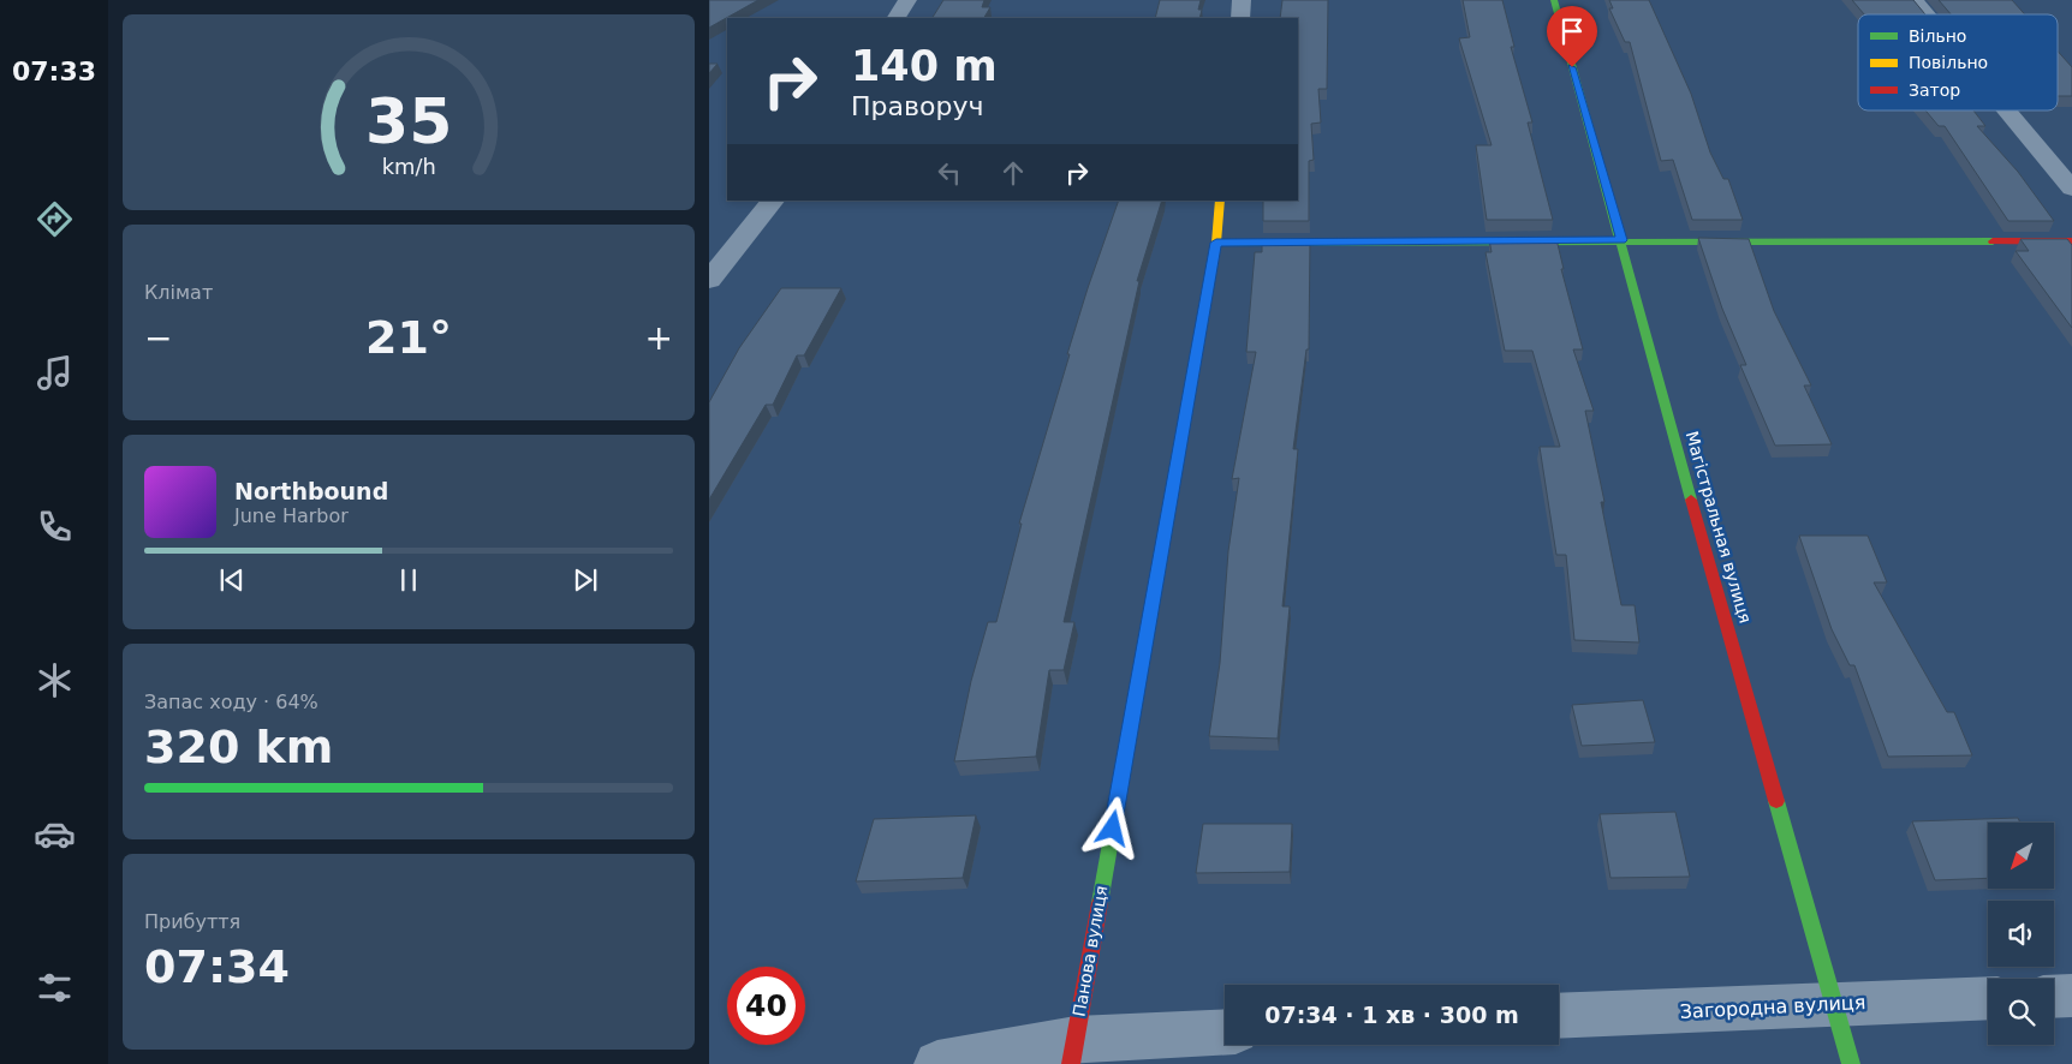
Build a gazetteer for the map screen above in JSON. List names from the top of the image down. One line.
{"streets":{"street":["Магістральная вулиця","Панова вулиця","Загородна вулиця"]},"crossings":[["Магістральная вулиця","Загородна вулиця"]],"legend":["Вільно","Повільно","Затор"],"north":"bottom left","page":{"tabs":"07:33","turn":["140 m","Праворуч"],"tile":["Клімат",["Запас ходу · 64%","320 km"],["Прибуття","07:34"]],"heat":["−","21°","+"],"song":["Northbound","June Harbor"],"limit":"40","trip":"07:34 · 1 хв · 300 m","gauge":["35","km/h"]}}
